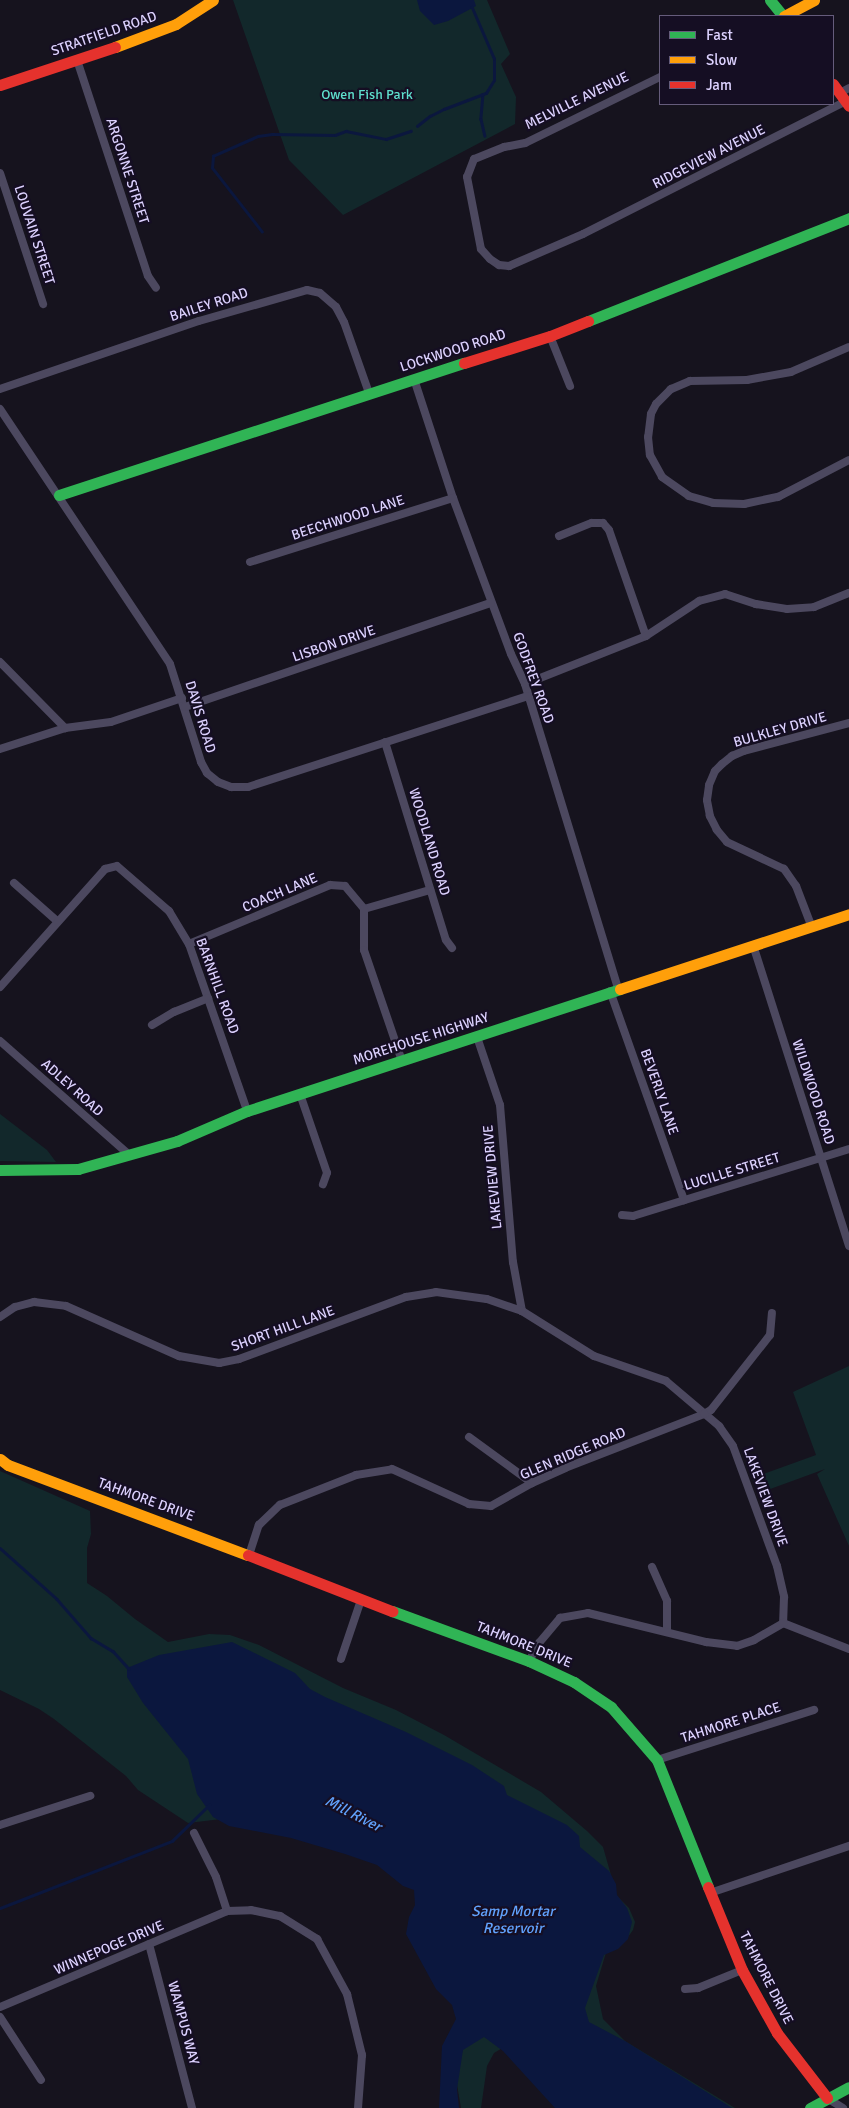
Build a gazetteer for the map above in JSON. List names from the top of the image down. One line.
{"streets":{"street":["STRATFIELD ROAD","MELVILLE AVENUE","RIDGEVIEW AVENUE","ARGONNE STREET","LOUVAIN STREET","BAILEY ROAD","LOCKWOOD ROAD","BEECHWOOD LANE","LISBON DRIVE","GODFREY ROAD","DAVIS ROAD","BULKLEY DRIVE","WOODLAND ROAD","COACH LANE","BARNHILL ROAD","MOREHOUSE HIGHWAY","ADLEY ROAD","BEVERLY LANE","WILDWOOD ROAD","LUCILLE STREET","LAKEVIEW DRIVE","SHORT HILL LANE","GLEN RIDGE ROAD","TAHMORE DRIVE","TAHMORE PLACE","WINNEPOGE DRIVE","WAMPUS WAY"]},"crossings":[["STRATFIELD ROAD","ARGONNE STREET"],["MELVILLE AVENUE","RIDGEVIEW AVENUE"],["BAILEY ROAD","LOCKWOOD ROAD"],["LOCKWOOD ROAD","GODFREY ROAD"],["LOCKWOOD ROAD","DAVIS ROAD"],["BEECHWOOD LANE","GODFREY ROAD"],["LISBON DRIVE","GODFREY ROAD"],["LISBON DRIVE","DAVIS ROAD"],["GODFREY ROAD","DAVIS ROAD"],["GODFREY ROAD","MOREHOUSE HIGHWAY"],["GODFREY ROAD","BEVERLY LANE"],["DAVIS ROAD","WOODLAND ROAD"],["BULKLEY DRIVE","MOREHOUSE HIGHWAY"],["COACH LANE","BARNHILL ROAD"],["BARNHILL ROAD","MOREHOUSE HIGHWAY"],["MOREHOUSE HIGHWAY","ADLEY ROAD"],["MOREHOUSE HIGHWAY","BEVERLY LANE"],["MOREHOUSE HIGHWAY","WILDWOOD ROAD"],["MOREHOUSE HIGHWAY","LAKEVIEW DRIVE"],["BEVERLY LANE","LUCILLE STREET"],["WILDWOOD ROAD","LUCILLE STREET"],["LAKEVIEW DRIVE","SHORT HILL LANE"],["LAKEVIEW DRIVE","GLEN RIDGE ROAD"],["GLEN RIDGE ROAD","TAHMORE DRIVE"],["TAHMORE DRIVE","TAHMORE PLACE"],["WINNEPOGE DRIVE","WAMPUS WAY"]],"water":["Mill River","Samp Mortar Reservoir"],"parks":["Owen Fish Park"],"legend":["Fast","Slow","Jam"]}
